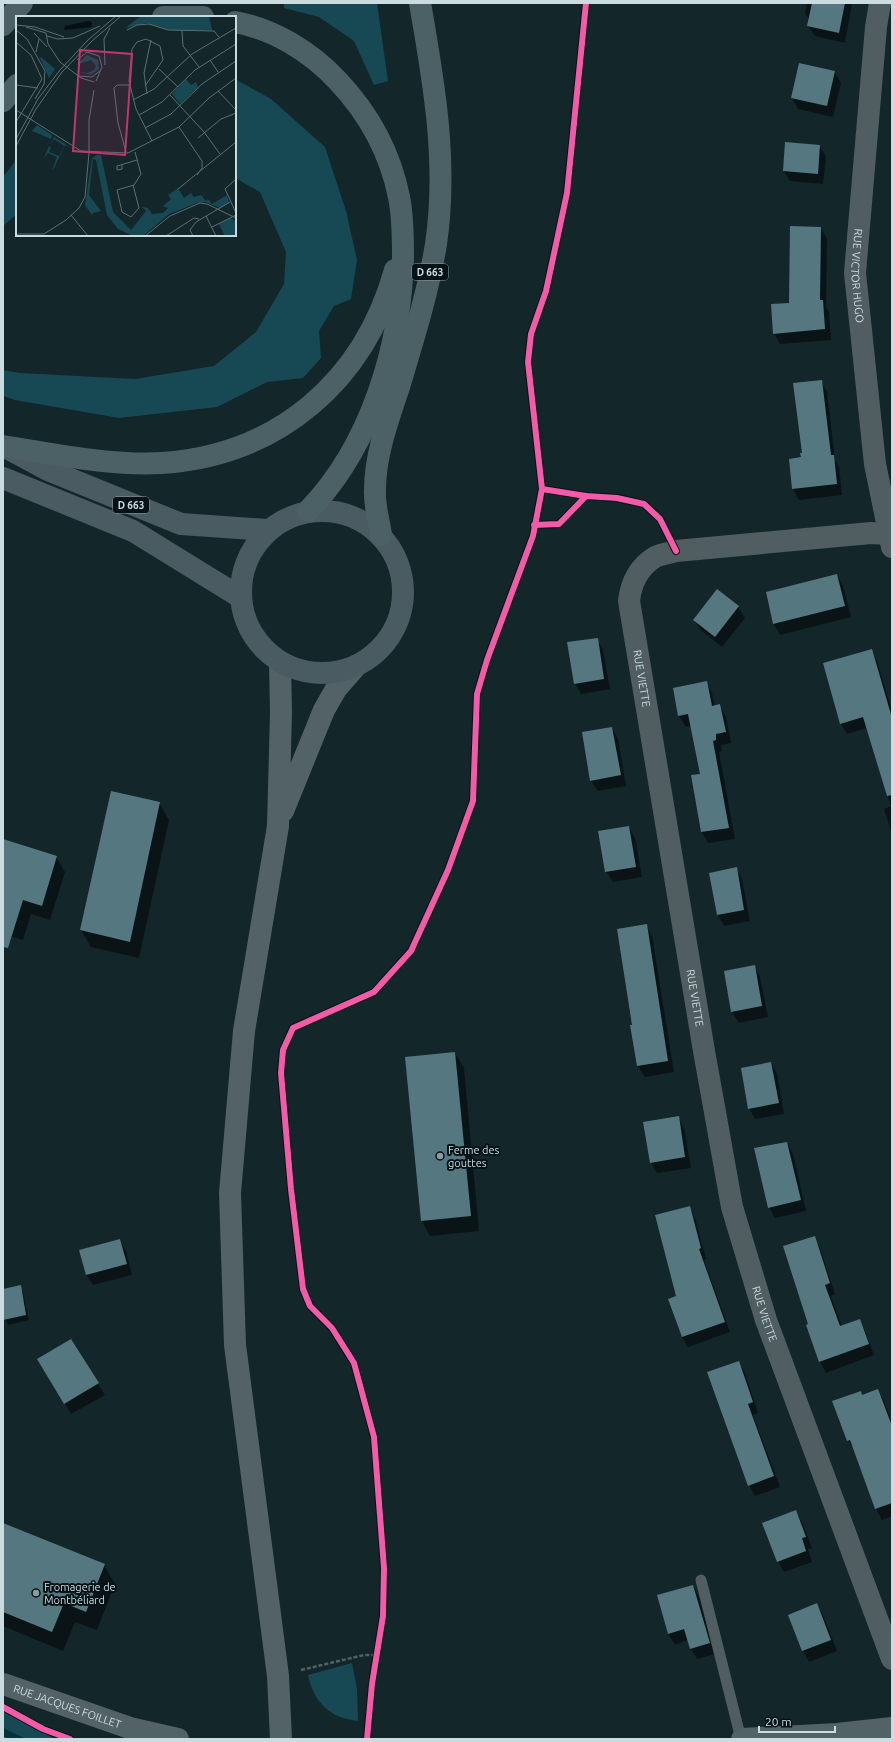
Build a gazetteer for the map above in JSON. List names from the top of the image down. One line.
{"streets":{"highway":["D 663"],"main road":["RUE JACQUES FOILLET"],"street":["RUE VICTOR HUGO","RUE VIETTE"]},"crossings":[["RUE VICTOR HUGO","RUE VIETTE"]],"places":["Ferme des gouttes","Fromagerie de Montbéliard"],"scale_bar":"20 m"}
